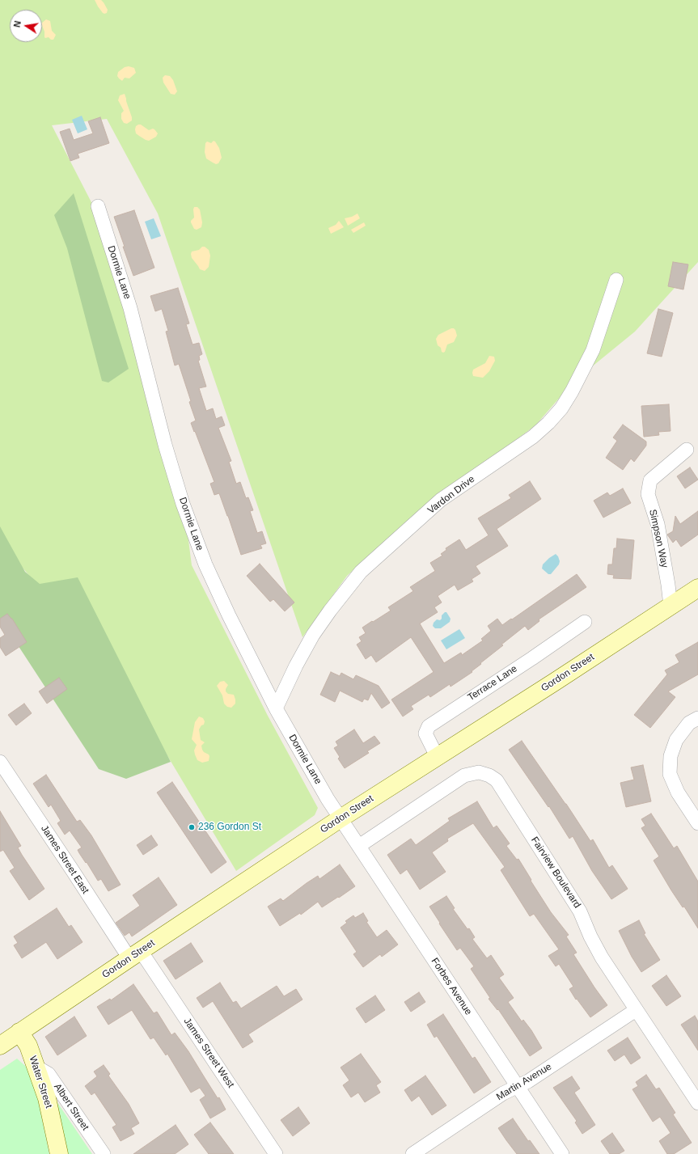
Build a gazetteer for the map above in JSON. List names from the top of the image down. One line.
{"streets":{"main road":["Gordon Street","Water Street"],"street":["Dormie Lane","Vardon Drive","Simpson Way","Terrace Lane","James Street East","Fairview Boulevard","Forbes Avenue","James Street West","Martin Avenue","Albert Street"]},"crossings":[["Dormie Lane","Vardon Drive"],["Dormie Lane","Gordon Street"],["Dormie Lane","Forbes Avenue"],["Simpson Way","Gordon Street"],["Gordon Street","Terrace Lane"],["Gordon Street","James Street East"],["Gordon Street","Forbes Avenue"],["Gordon Street","James Street West"],["Gordon Street","Water Street"],["James Street East","James Street West"],["Fairview Boulevard","Forbes Avenue"],["Fairview Boulevard","Martin Avenue"],["Forbes Avenue","Martin Avenue"],["Water Street","Albert Street"]],"places":["236 Gordon St"],"north":"left"}
